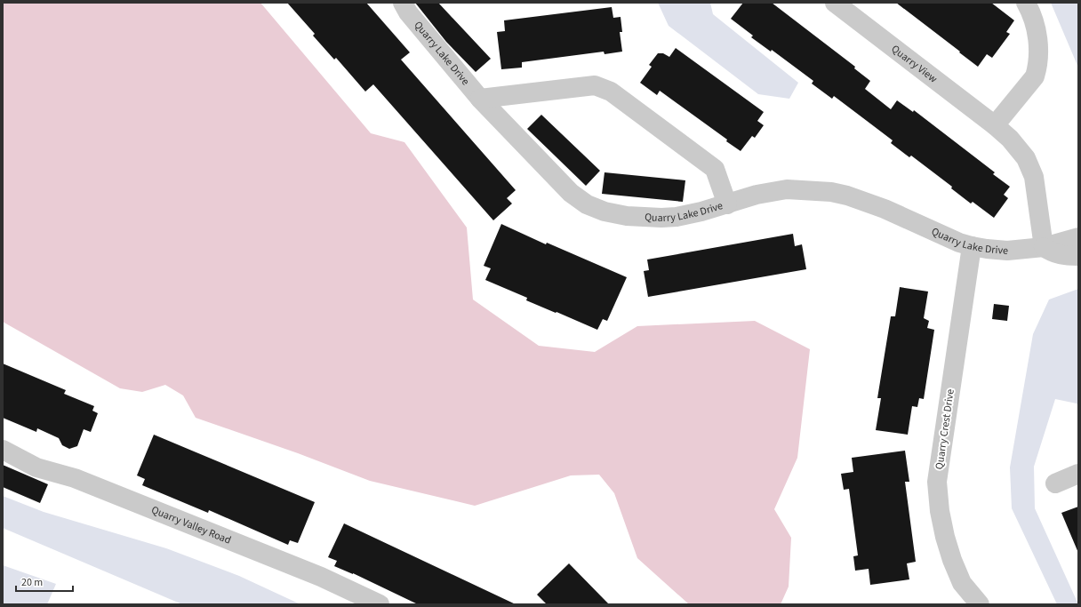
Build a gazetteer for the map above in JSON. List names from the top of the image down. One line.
{"streets":{"street":["Quarry Lake Drive","Quarry View","Quarry Crest Drive","Quarry Valley Road"]},"crossings":[["Quarry Lake Drive","Quarry View"],["Quarry Lake Drive","Quarry Crest Drive"]],"scale_bar":"20 m"}
